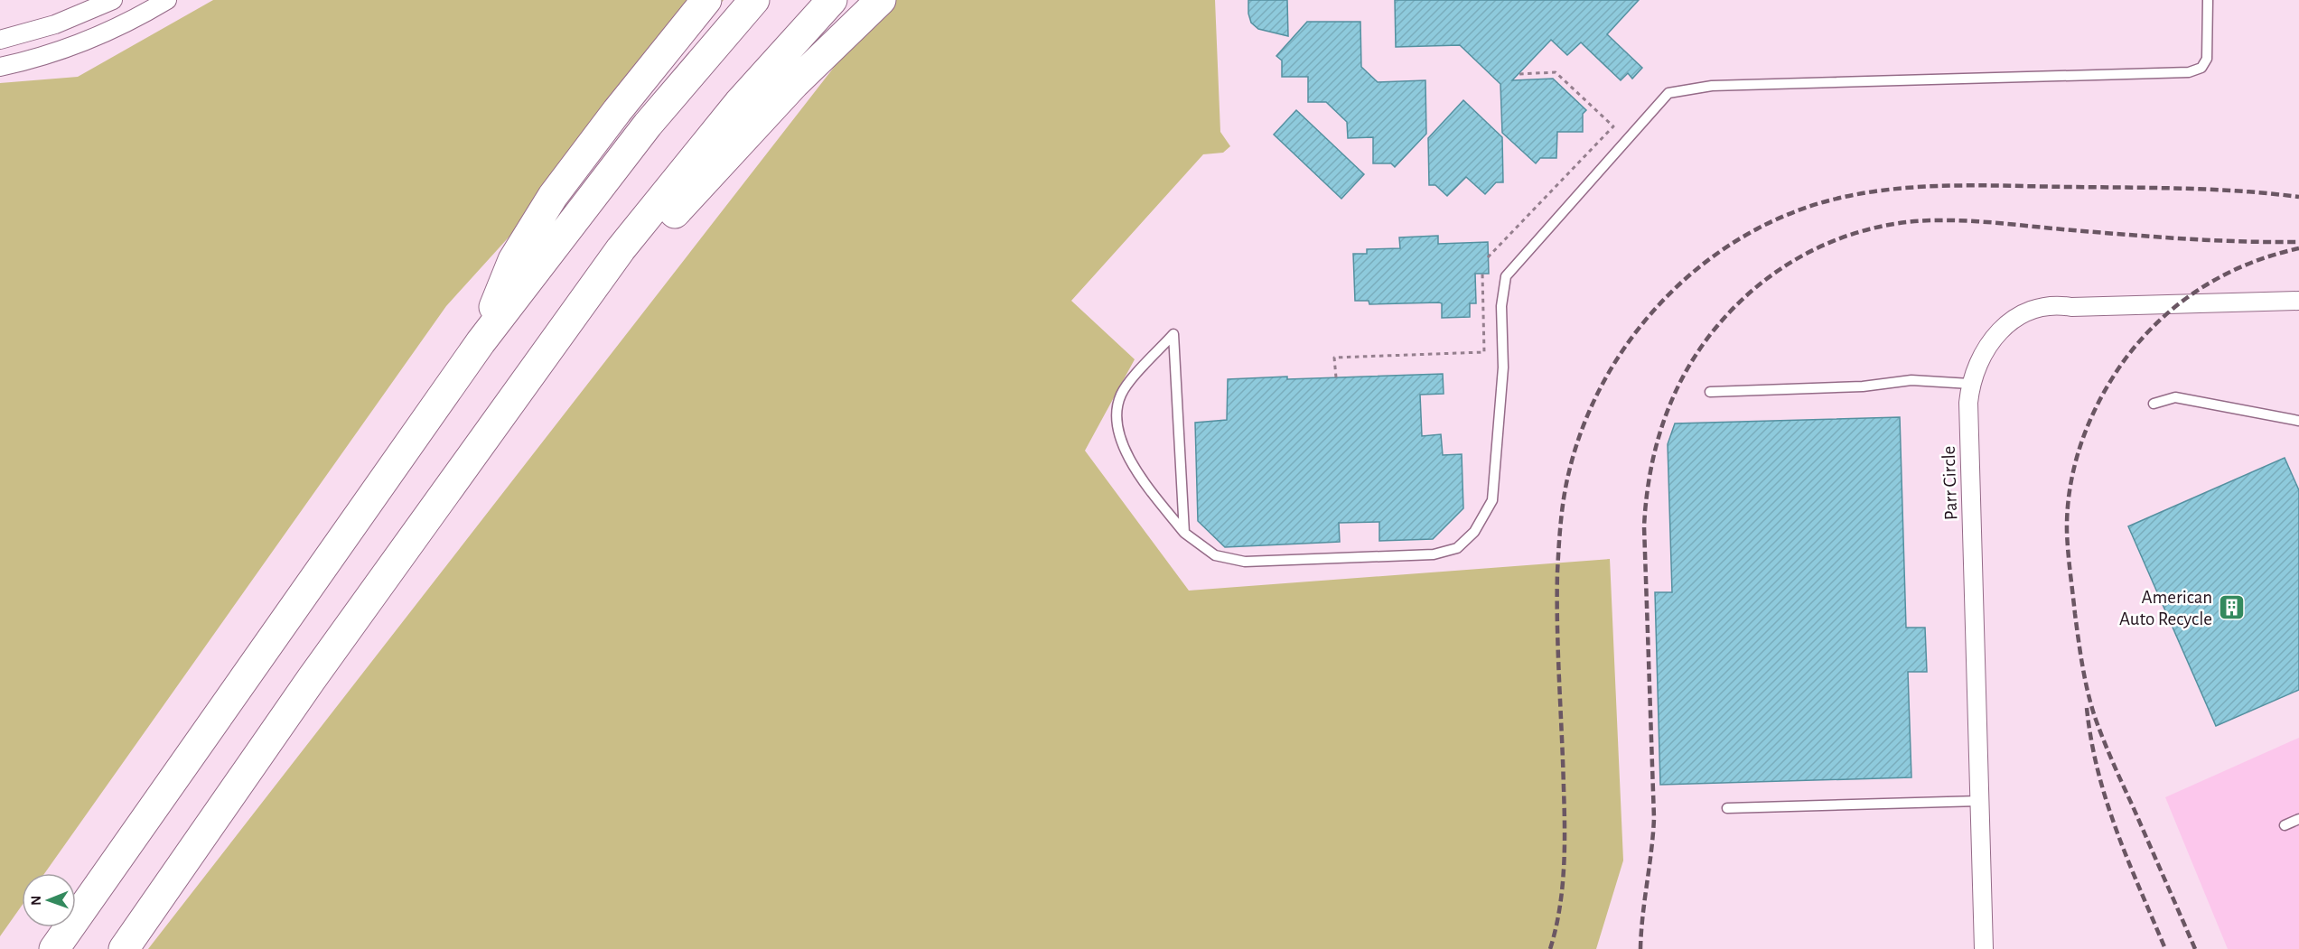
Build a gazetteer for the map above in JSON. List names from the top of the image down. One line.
{"streets":{"street":["Parr Circle"]},"places":{"building":["American Auto Recycle"]},"north":"left"}
